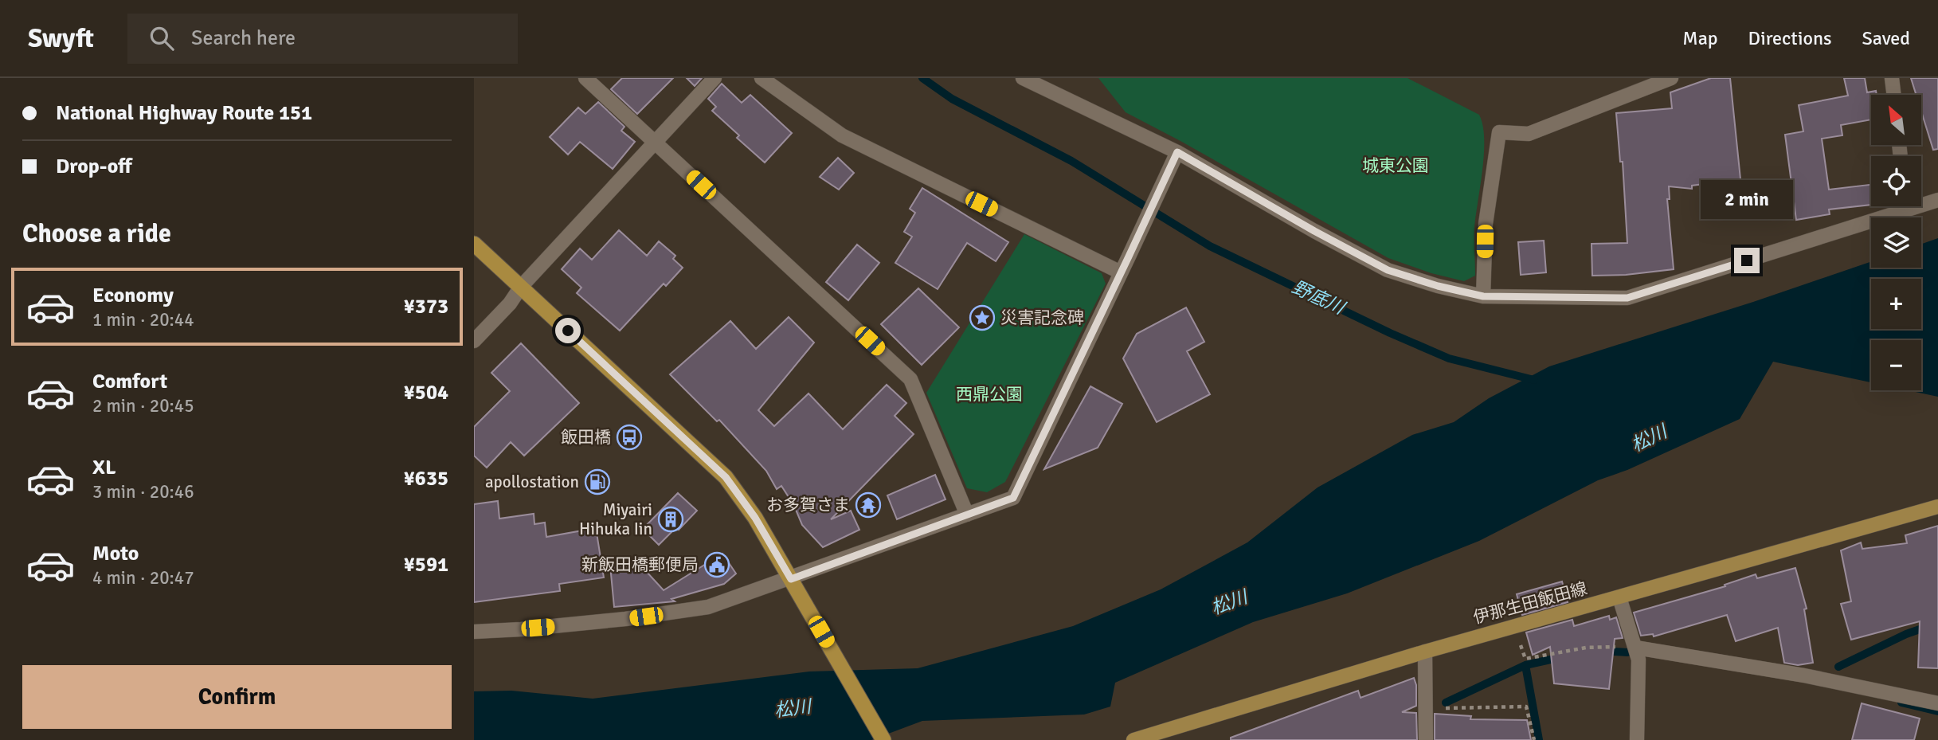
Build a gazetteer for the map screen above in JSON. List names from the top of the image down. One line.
{"streets":{"main road":["伊那生田飯田線"]},"water":["野底川","松川"],"parks":["城東公園","西鼎公園"],"places":{"place":["災害記念碑"],"bus stop":["飯田橋"],"fuel station":["apollostation"],"temple":["お多賀さま"],"building":["Miyairi Hihuka Iin"],"public building":["新飯田橋郵便局"]},"north":"top left","page":{"header":"Swyft","search":"Search here","nav":["Map","Directions","Saved"],"banner":["National Highway Route 151","Drop-off"],"map_buttons":["+","−"],"bubble":"2 min","heading":"Choose a ride","list":[{"name":"Economy","note":"1 min · 20:44","value":"¥373"},{"name":"Comfort","note":"2 min · 20:45","value":"¥504"},{"name":"XL","note":"3 min · 20:46","value":"¥635"},{"name":"Moto","note":"4 min · 20:47","value":"¥591"}],"buttons":"Confirm"}}
